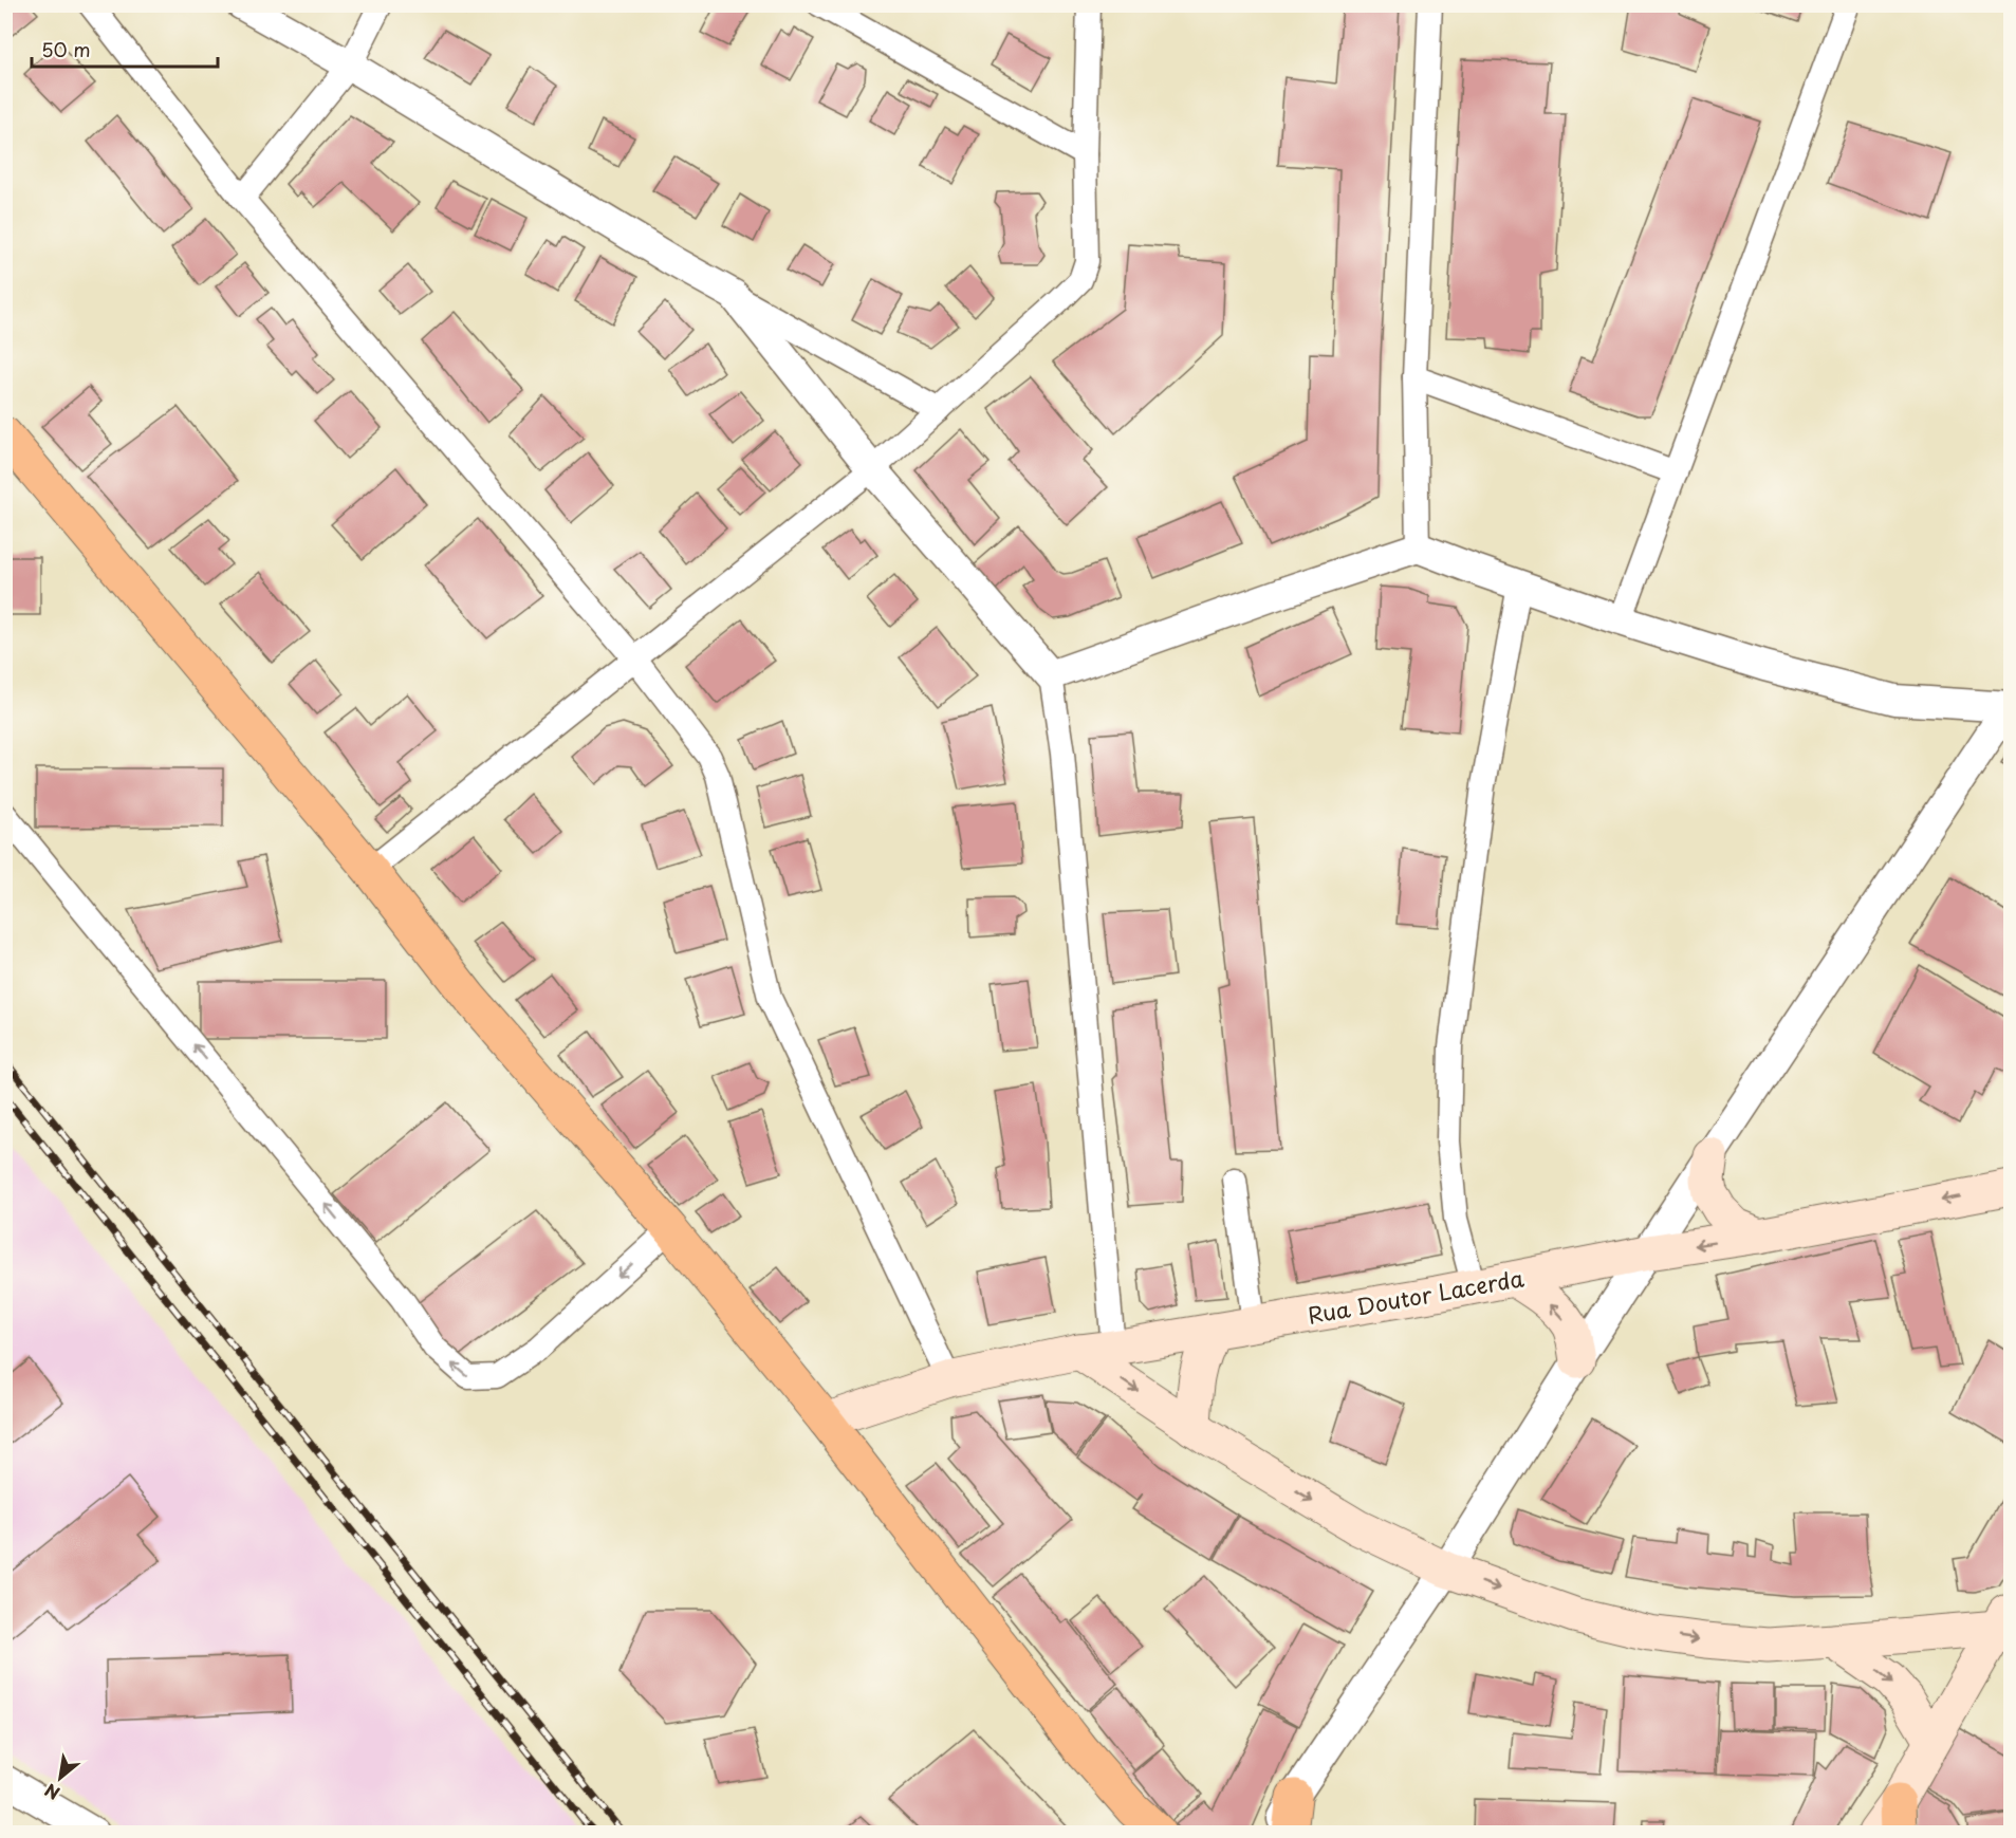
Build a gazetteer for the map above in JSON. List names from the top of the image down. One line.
{"streets":{"main road":["Rua Doutor Lacerda"]},"scale_bar":"50 m","north":"bottom left"}
